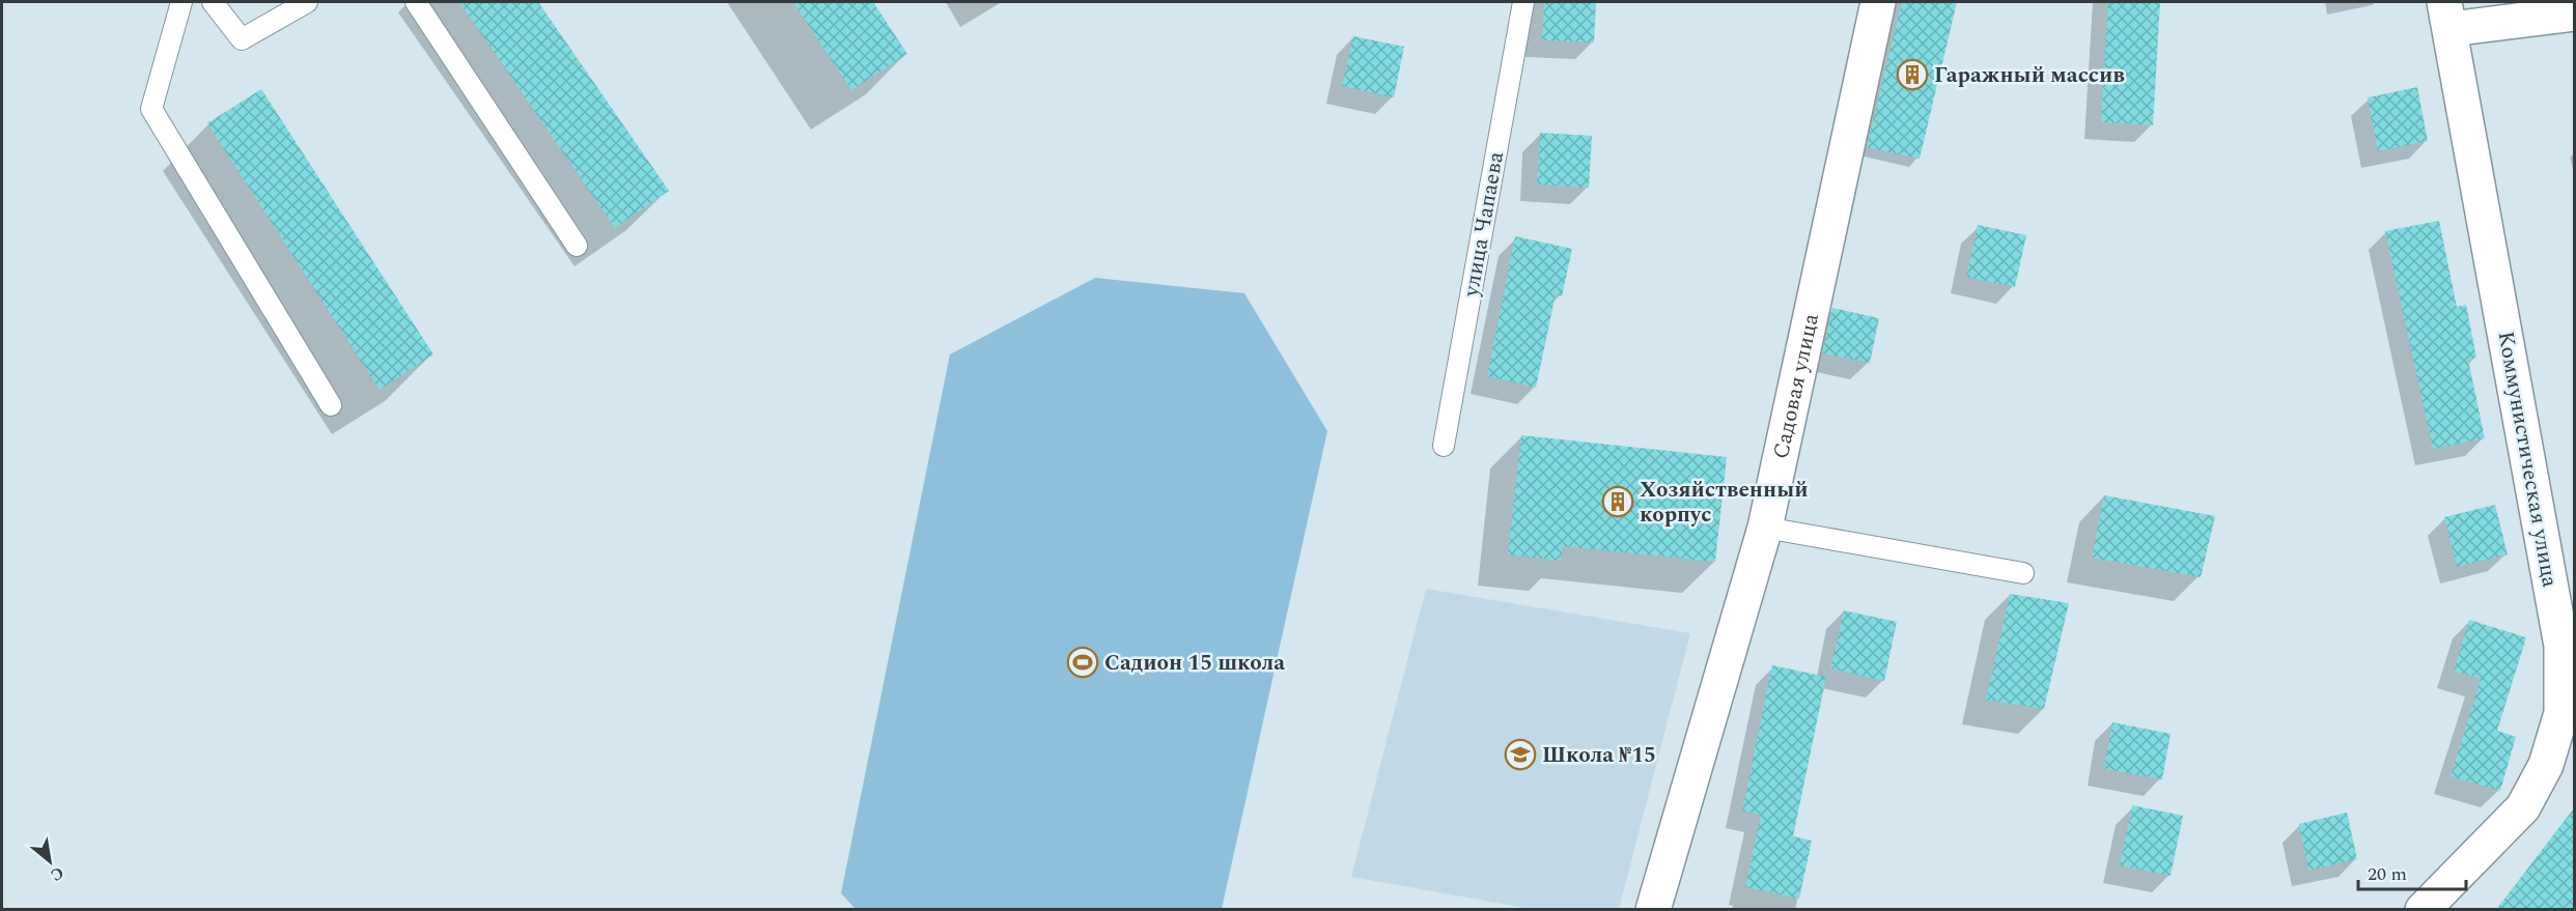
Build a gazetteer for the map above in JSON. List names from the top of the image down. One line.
{"streets":{"street":["Садовая улица","Коммунистическая улица"],"lane":["улица Чапаева"]},"places":{"building":["Гаражный массив","Хозяйственный корпус"],"sports":["Садион 15 школа"],"school or university":["Школа №15"]},"scale_bar":"20 m","north":"bottom right"}
